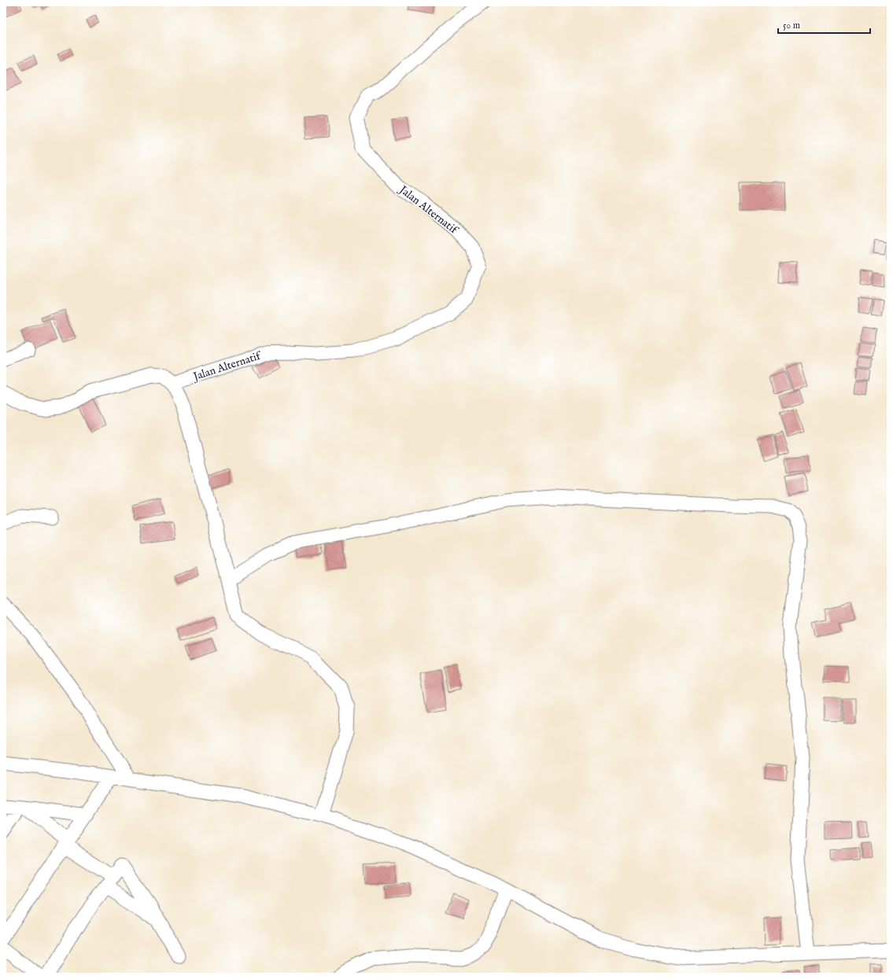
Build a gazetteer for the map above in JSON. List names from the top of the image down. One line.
{"streets":{"street":["Jalan Alternatif"]},"scale_bar":"50 m"}
